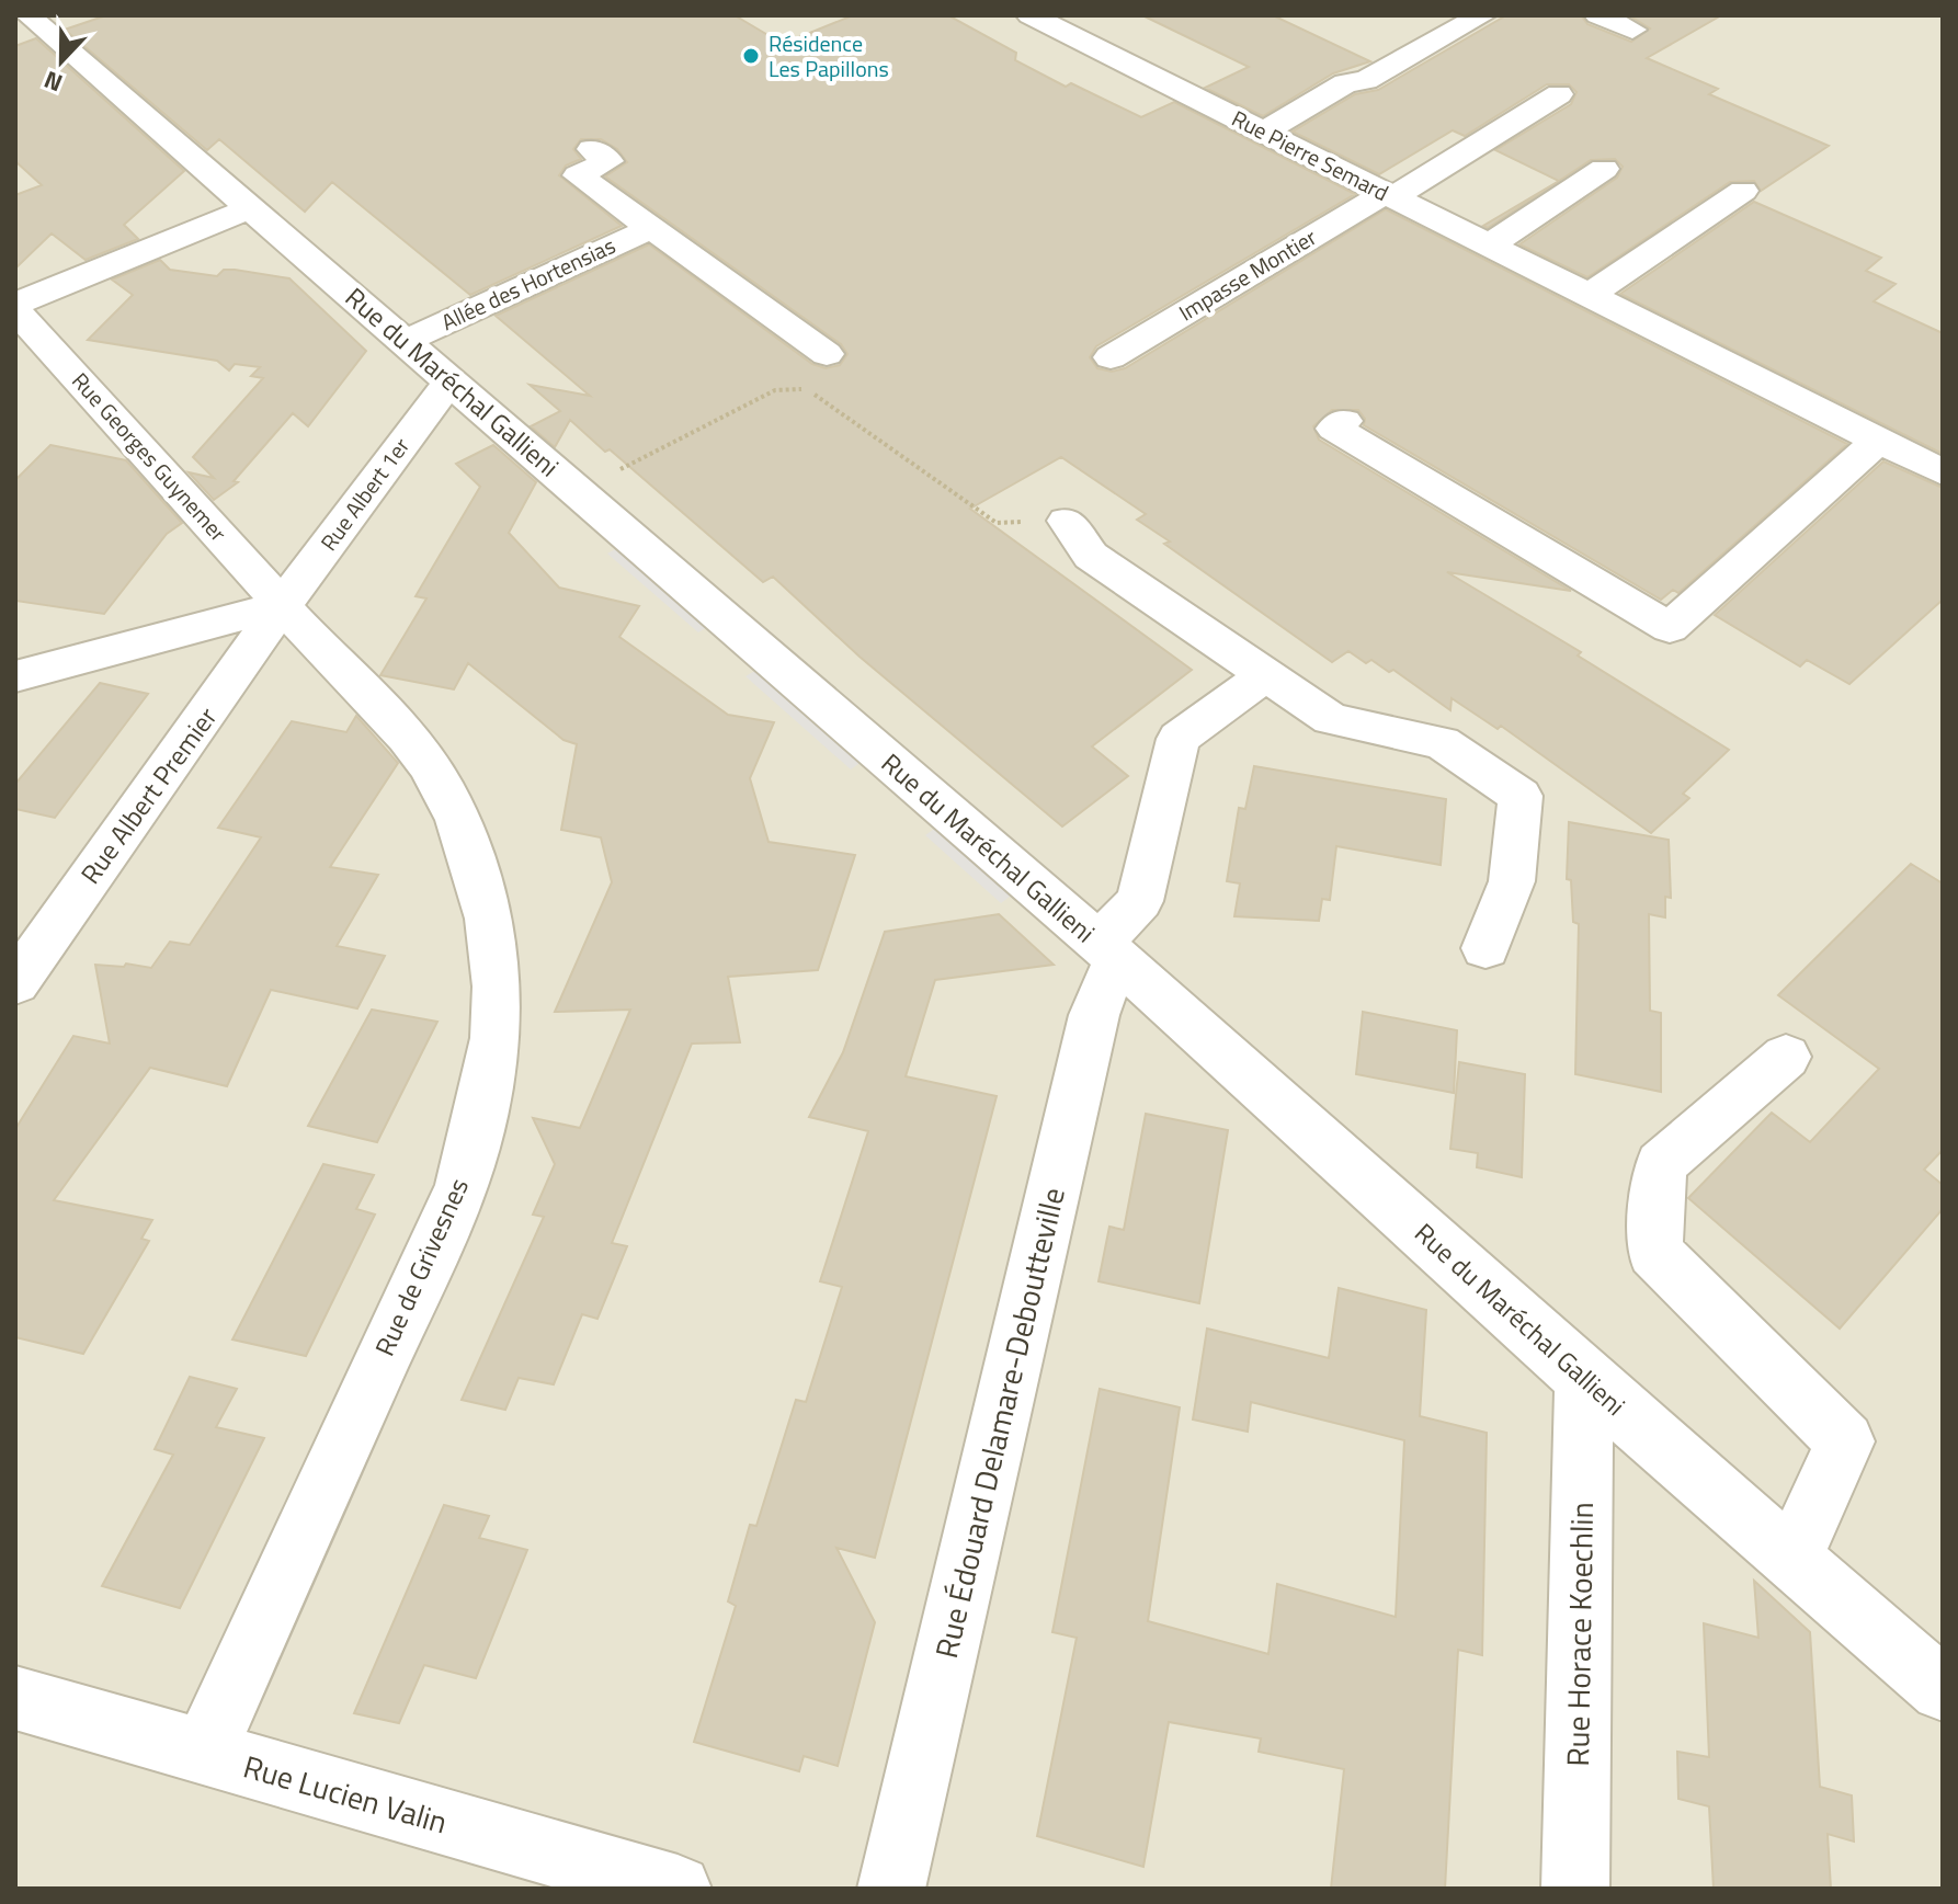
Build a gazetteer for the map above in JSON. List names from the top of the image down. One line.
{"streets":{"street":["Rue Pierre Semard","Impasse Montier","Allée des Hortensias","Rue du Maréchal Gallieni","Rue Georges Guynemer","Rue Albert 1er","Rue Albert Premier","Rue de Grivesnes","Rue Édouard Delamare-Deboutteville","Rue Horace Koechlin","Rue Lucien Valin"]},"crossings":[["Rue Pierre Semard","Impasse Montier"],["Allée des Hortensias","Rue du Maréchal Gallieni"],["Rue du Maréchal Gallieni","Rue Georges Guynemer"],["Rue du Maréchal Gallieni","Rue Albert 1er"],["Rue du Maréchal Gallieni","Rue Édouard Delamare-Deboutteville"],["Rue du Maréchal Gallieni","Rue Horace Koechlin"],["Rue Georges Guynemer","Rue Albert 1er"],["Rue Georges Guynemer","Rue Albert Premier"],["Rue Georges Guynemer","Rue de Grivesnes"],["Rue Albert 1er","Rue Albert Premier"],["Rue Albert 1er","Rue de Grivesnes"],["Rue Albert Premier","Rue de Grivesnes"],["Rue de Grivesnes","Rue Lucien Valin"]],"places":["Résidence Les Papillons"],"north":"bottom"}
